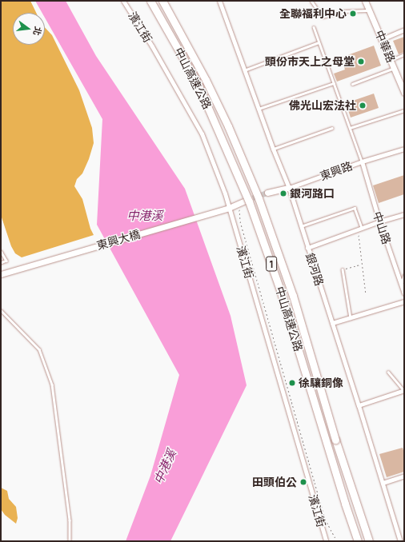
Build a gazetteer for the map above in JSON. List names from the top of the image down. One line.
{"streets":{"highway":["中山高速公路","1"],"street":["濱江街","中華路","東興路","中山路","東興大橋","銀河路"]},"crossings":[["濱江街","東興大橋"],["東興路","中山路"],["東興路","銀河路"]],"water":["中港溪"],"places":["全聯福利中心","頭份市天上之母堂","佛光山宏法社","銀河路口","徐驤銅像","田頭伯公"],"north":"right"}
